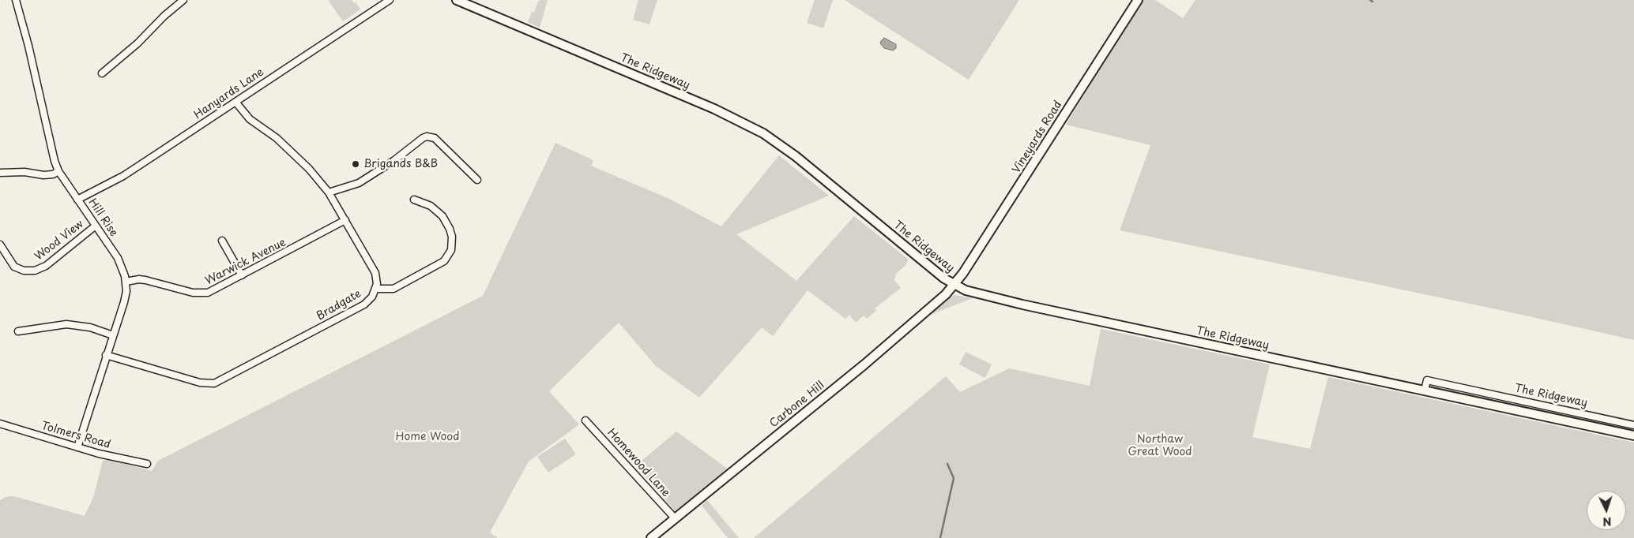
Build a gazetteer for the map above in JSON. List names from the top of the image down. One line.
{"streets":{"street":["The Ridgeway","Hanyards Lane","Vineyards Road","Hill Rise","Wood View","Warwick Avenue","Bradgate","Carbone Hill","Tolmers Road","Homewood Lane"]},"crossings":[["The Ridgeway","Vineyards Road"],["The Ridgeway","Carbone Hill"],["Hanyards Lane","Hill Rise"],["Hanyards Lane","Bradgate"],["Vineyards Road","Carbone Hill"],["Hill Rise","Wood View"],["Hill Rise","Warwick Avenue"],["Hill Rise","Bradgate"],["Hill Rise","Tolmers Road"],["Warwick Avenue","Bradgate"],["Carbone Hill","Homewood Lane"]],"parks":["Home Wood","Northaw Great Wood"],"places":["Brigands B&B"],"north":"bottom"}
